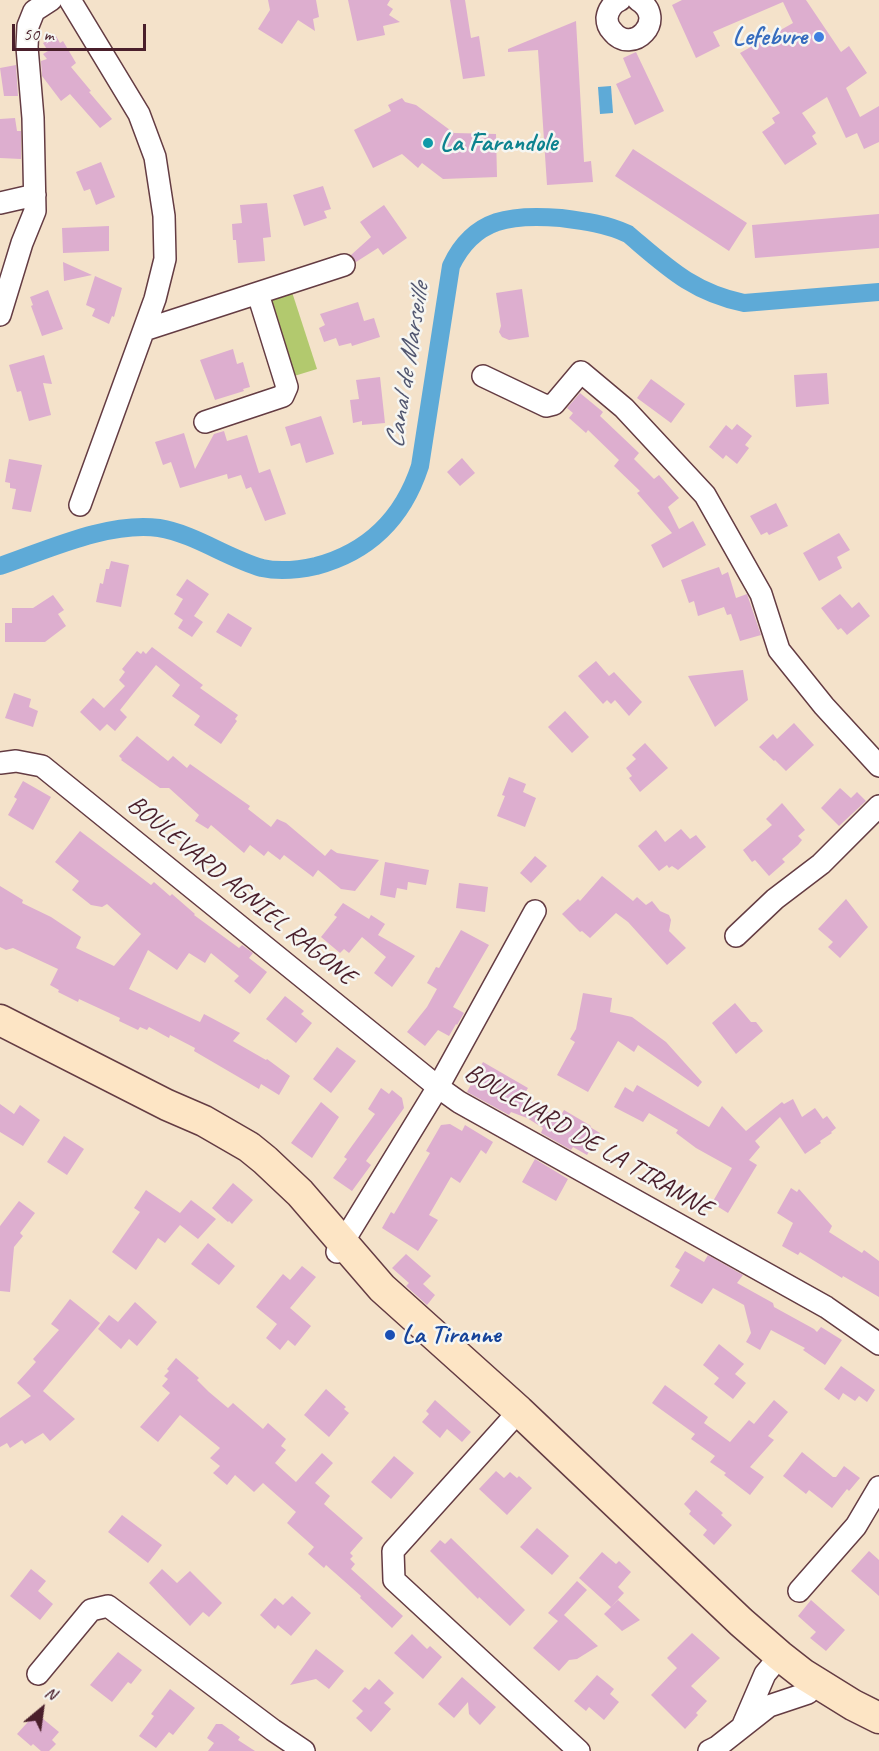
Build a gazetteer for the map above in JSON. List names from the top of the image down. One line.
{"streets":{"street":["BOULEVARD AGNIEL RAGONE","BOULEVARD DE LA TIRANNE"]},"crossings":[["BOULEVARD AGNIEL RAGONE","BOULEVARD DE LA TIRANNE"]],"water":["Canal de Marseille"],"places":["Lefebvre","La Farandole","La Tiranne"],"scale_bar":"50 m","north":"top right"}
